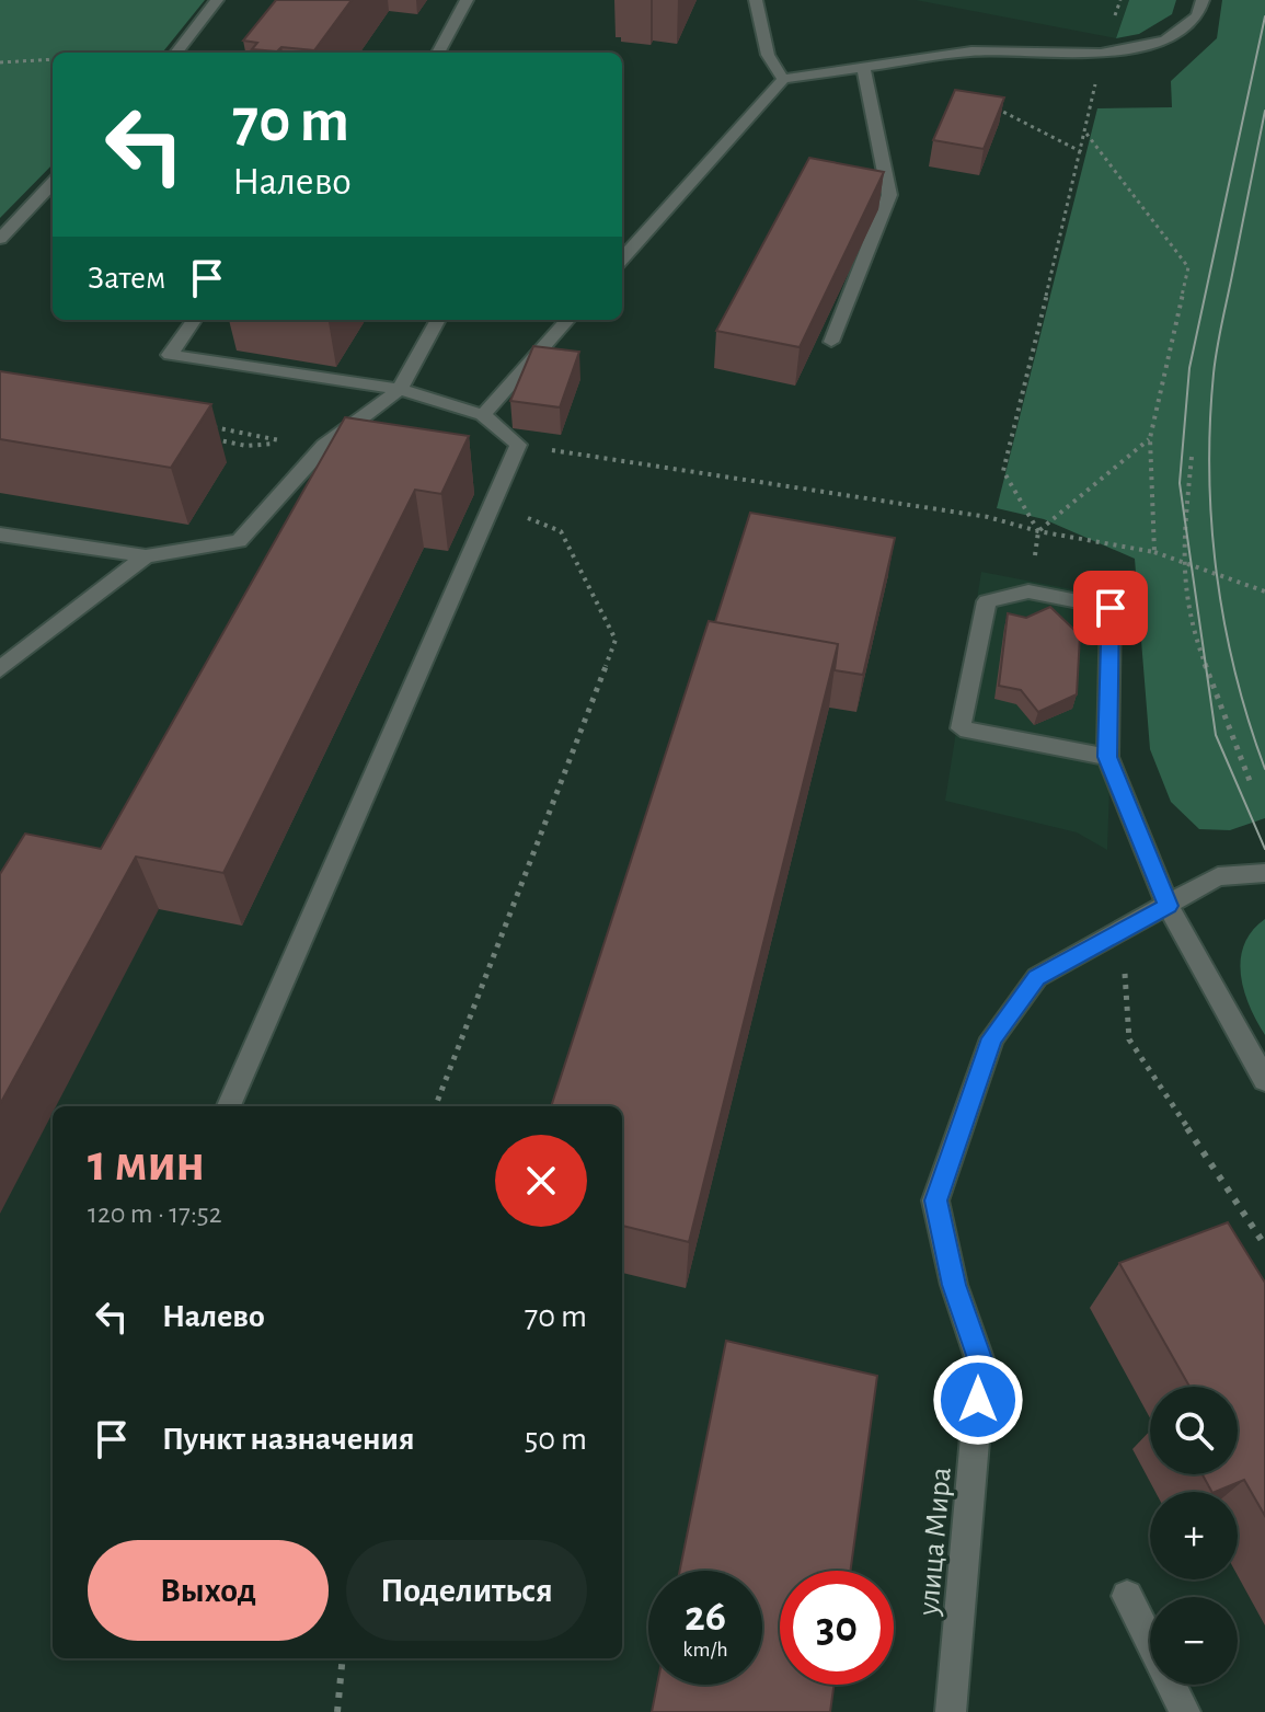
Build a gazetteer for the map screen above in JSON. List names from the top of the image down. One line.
{"streets":{"street":["улица Мира"]},"page":{"turn":["70 m","Налево"],"then":"Затем","heading":["1 мин","120 m · 17:52"],"list":[{"name":"Налево","value":"70 m"},{"name":"Пункт назначения","value":"50 m"}],"map_buttons":["+","−"],"buttons":["Выход","Поделиться"],"speed":"26 km/h","limit":"30"}}
